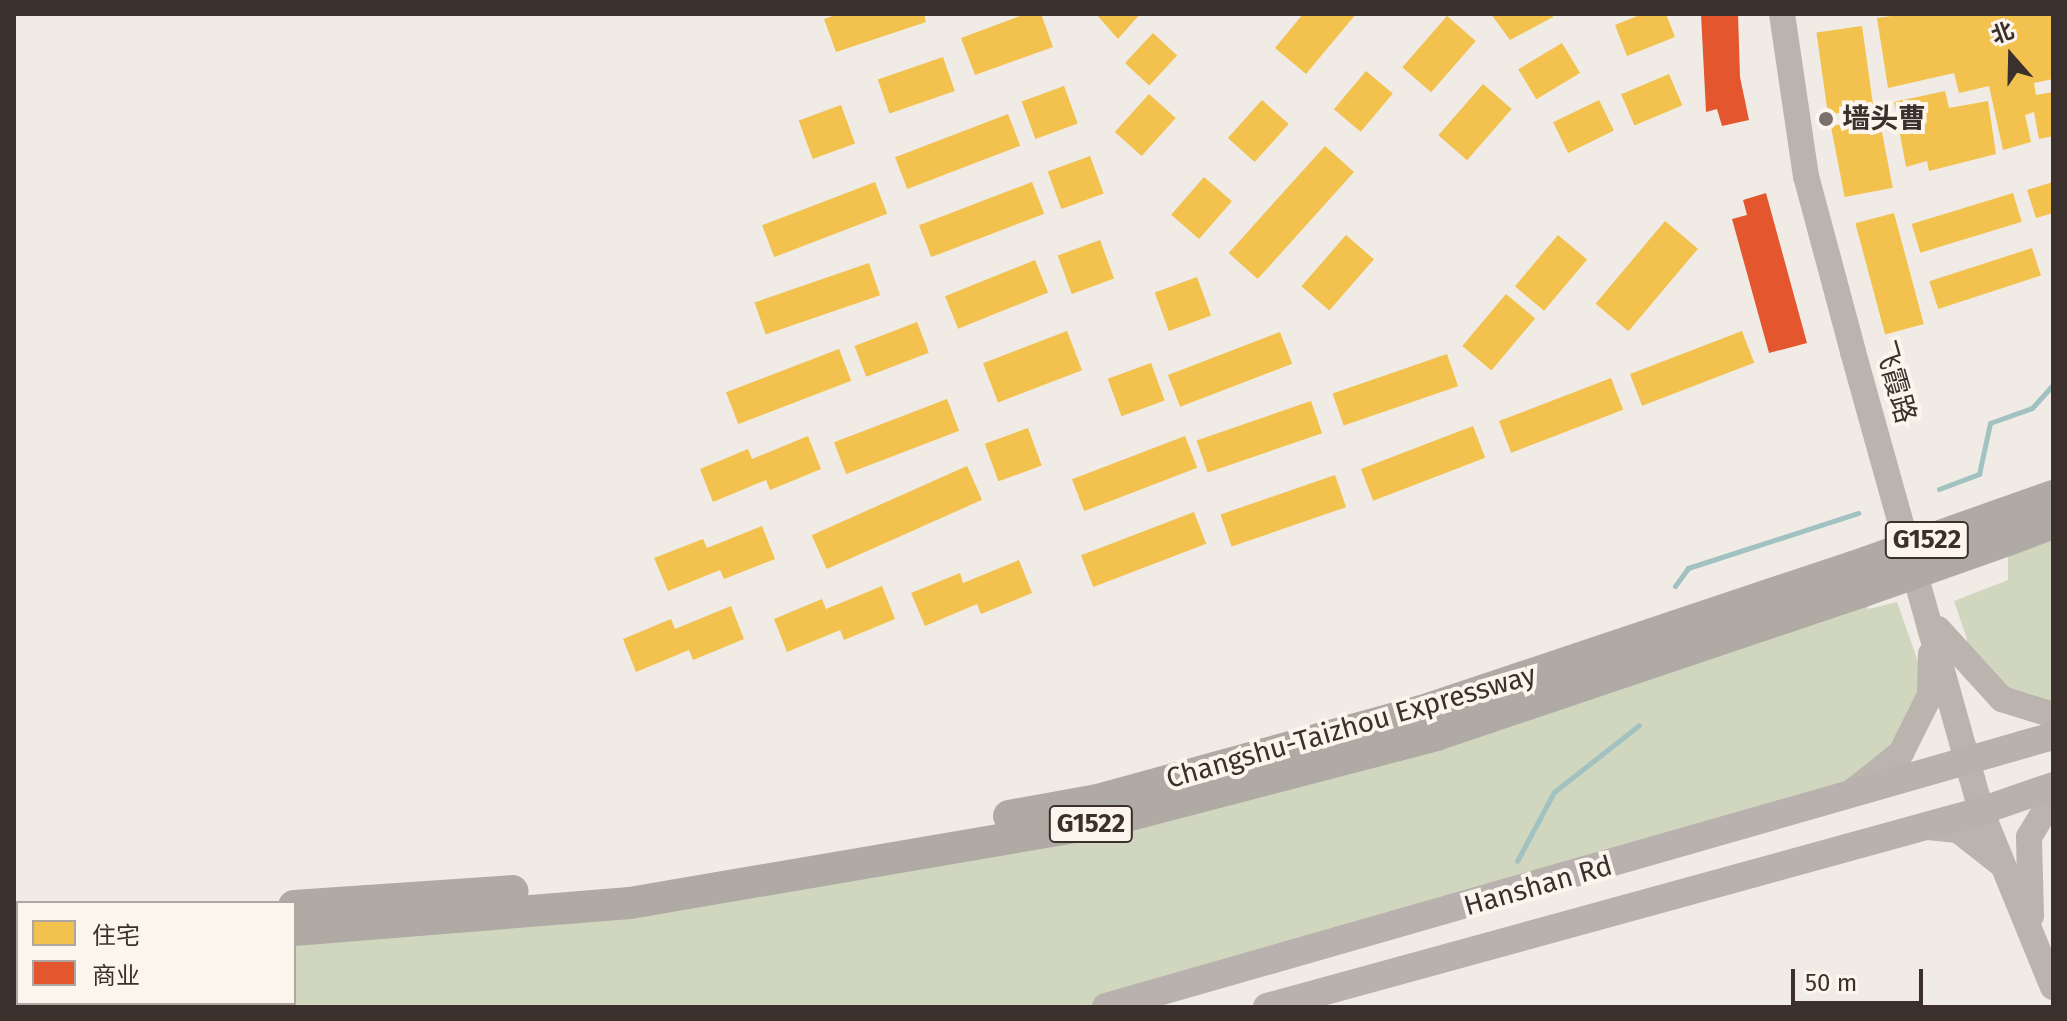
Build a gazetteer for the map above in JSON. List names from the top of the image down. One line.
{"streets":{"highway":["G1522","Changshu-Taizhou Expressway"],"main road":["飞霞路","Hanshan Rd"]},"crossings":[["飞霞路","Hanshan Rd"]],"places":["墙头曹"],"legend":["住宅","商业"],"scale_bar":"50 m","north":"top"}
